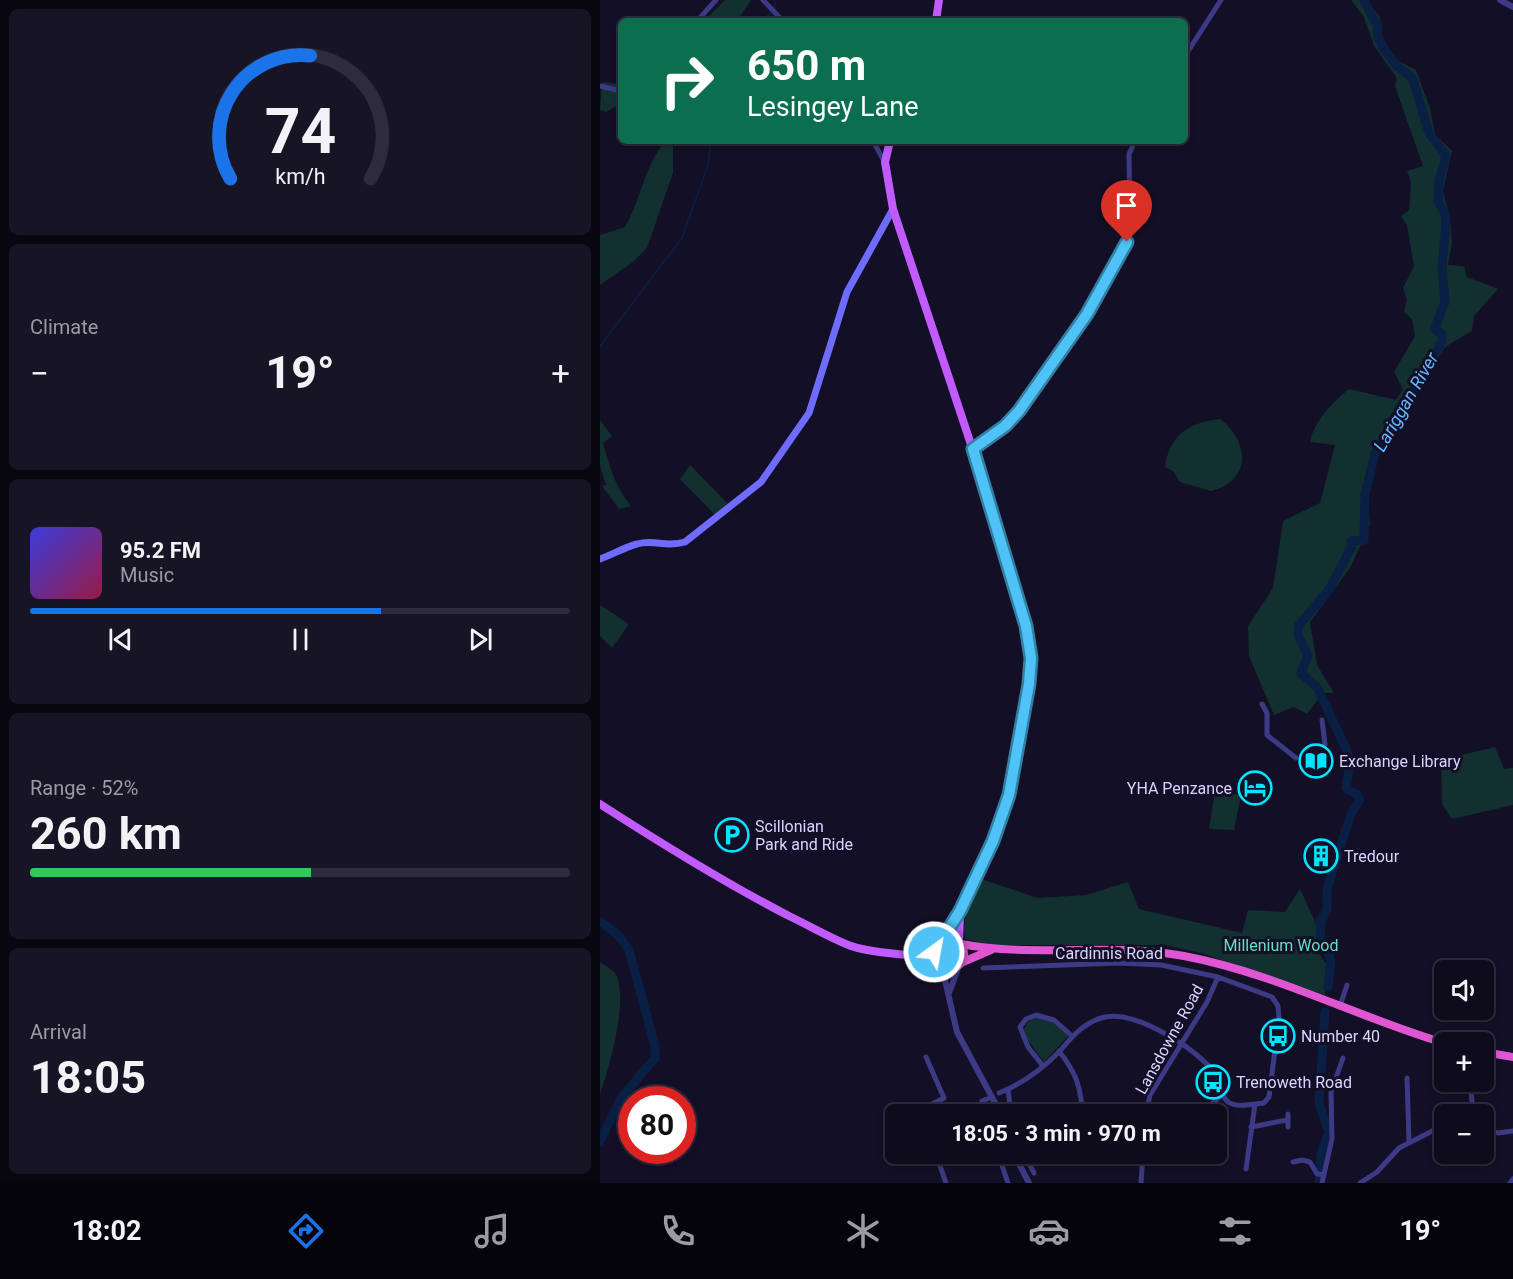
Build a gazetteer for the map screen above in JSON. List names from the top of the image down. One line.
{"streets":{"street":["Cardinnis Road","Lansdowne Road"]},"crossings":[["Cardinnis Road","Lansdowne Road"]],"water":["Lariggan River"],"parks":["Millenium Wood"],"places":{"library":["Exchange Library"],"hotel":["YHA Penzance"],"parking":["Scillonian Park and Ride"],"building":["Tredour"],"bus stop":["Number 40","Trenoweth Road"]},"page":{"turn":["650 m","Lesingey Lane"],"tile":["Climate",["Range · 52%","260 km"],["Arrival","18:05"]],"heat":["−","19°","+"],"song":["95.2 FM","Music"],"map_buttons":["+","−"],"limit":"80","trip":"18:05 · 3 min · 970 m","tabs":["18:02","19°"],"gauge":["74","km/h"]}}
